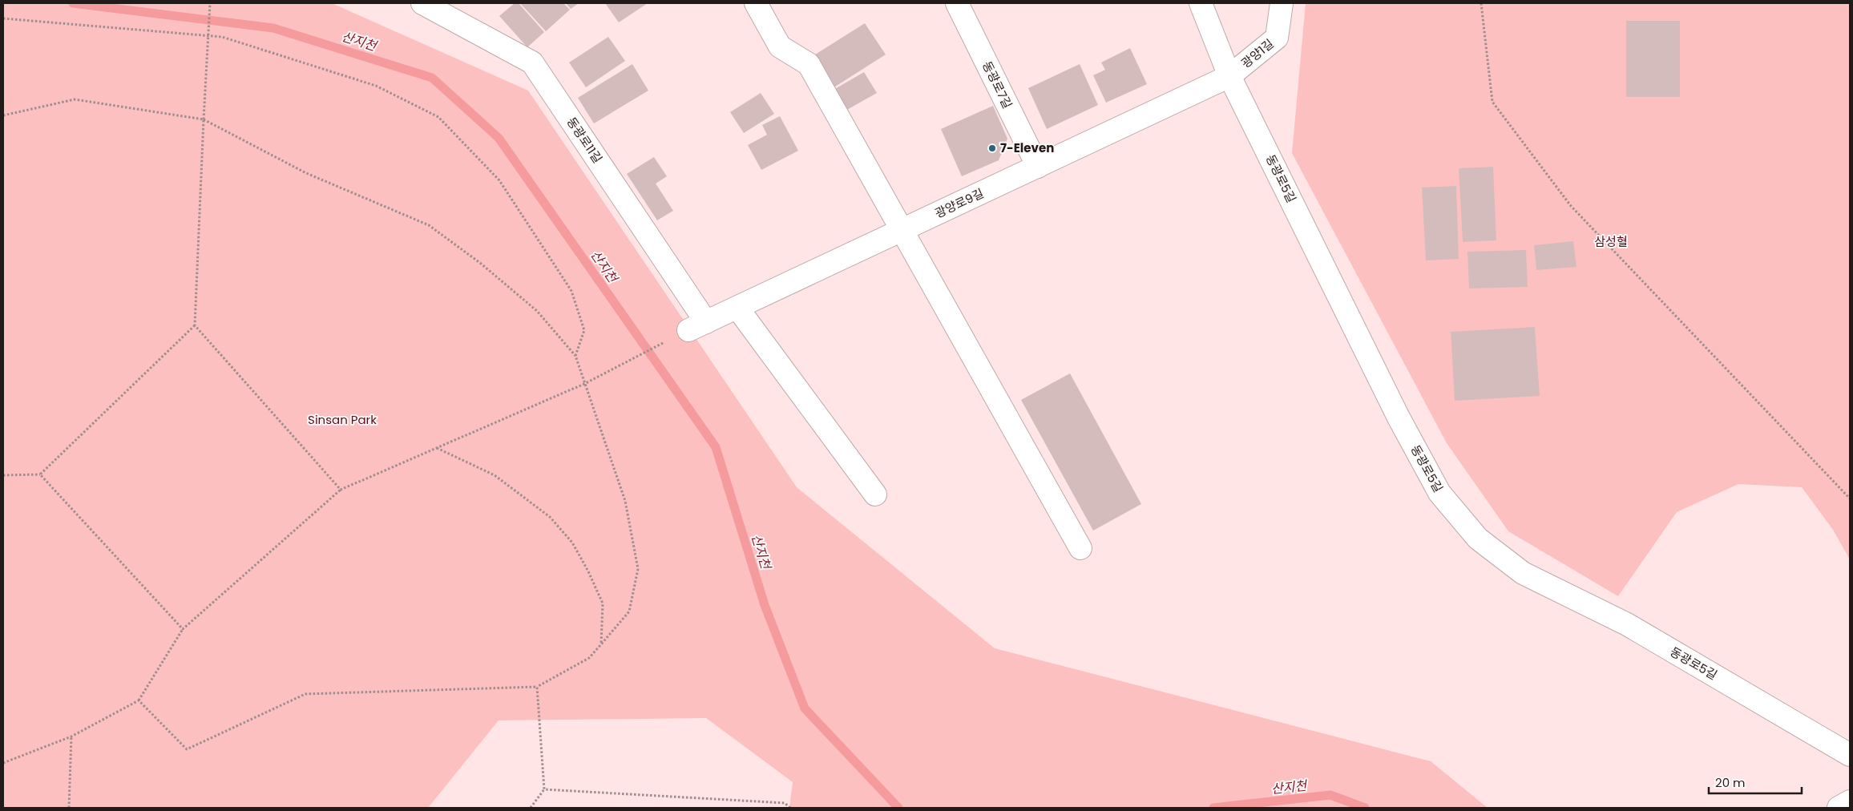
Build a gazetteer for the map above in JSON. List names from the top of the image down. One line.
{"streets":{"street":["광양1길","동광로7길","동광로11길","동광로5길","광양로9길"]},"crossings":[["광양1길","동광로5길"],["광양1길","광양로9길"],["동광로7길","광양로9길"],["동광로11길","광양로9길"],["동광로5길","광양로9길"]],"water":["산지천"],"parks":["삼성혈","Sinsan Park"],"places":["7-Eleven"],"scale_bar":"20 m"}
